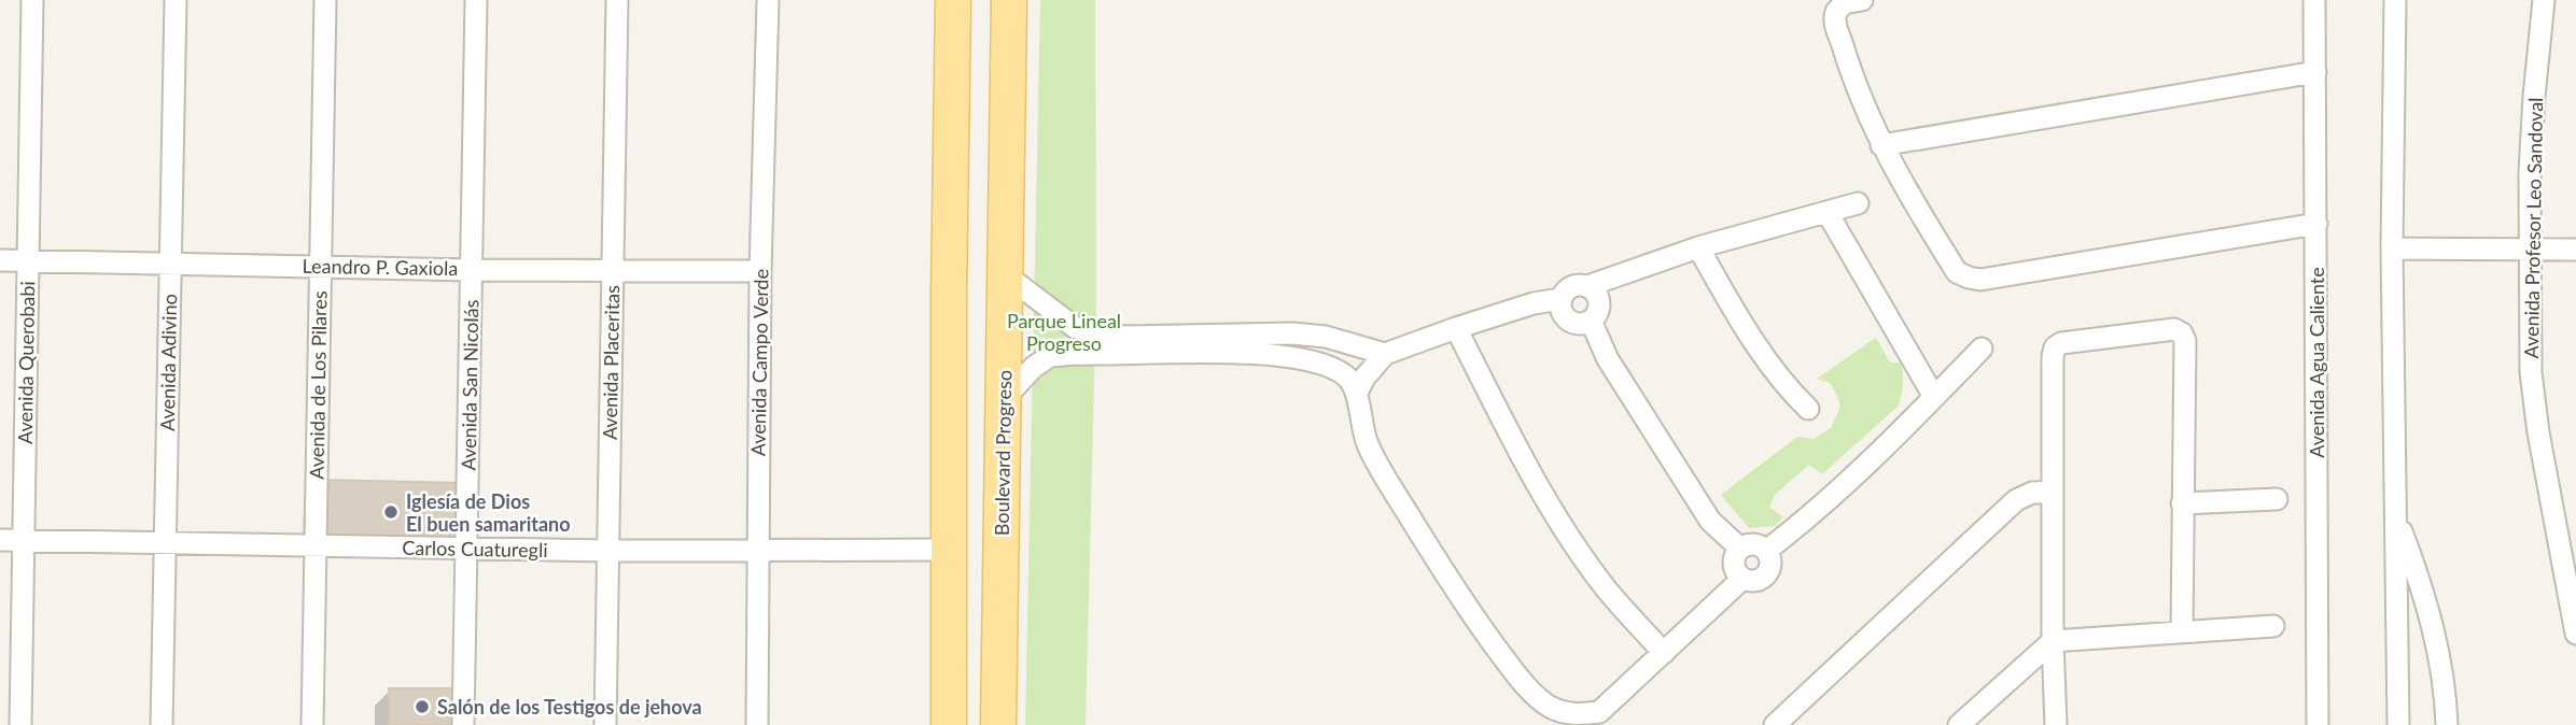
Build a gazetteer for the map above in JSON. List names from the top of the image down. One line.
{"streets":{"main road":["Boulevard Progreso"],"street":["Avenida Profesor Leo Sandoval","Leandro P. Gaxiola","Avenida Querobabi","Avenida Adivino","Avenida Placeritas","Avenida Campo Verde","Avenida Agua Caliente","Avenida de Los Pilares","Avenida San Nicolás","Carlos Cuaturegli"]},"crossings":[["Leandro P. Gaxiola","Avenida Querobabi"],["Leandro P. Gaxiola","Avenida Adivino"],["Leandro P. Gaxiola","Avenida Placeritas"],["Leandro P. Gaxiola","Avenida Campo Verde"],["Leandro P. Gaxiola","Avenida de Los Pilares"],["Leandro P. Gaxiola","Avenida San Nicolás"],["Avenida Querobabi","Carlos Cuaturegli"],["Avenida Adivino","Carlos Cuaturegli"],["Avenida Placeritas","Carlos Cuaturegli"],["Avenida Campo Verde","Carlos Cuaturegli"],["Avenida de Los Pilares","Carlos Cuaturegli"],["Avenida San Nicolás","Carlos Cuaturegli"]],"parks":["Parque Lineal Progreso"],"places":["Iglesía de Dios El buen samaritano","Salón de los Testigos de jehova"]}
